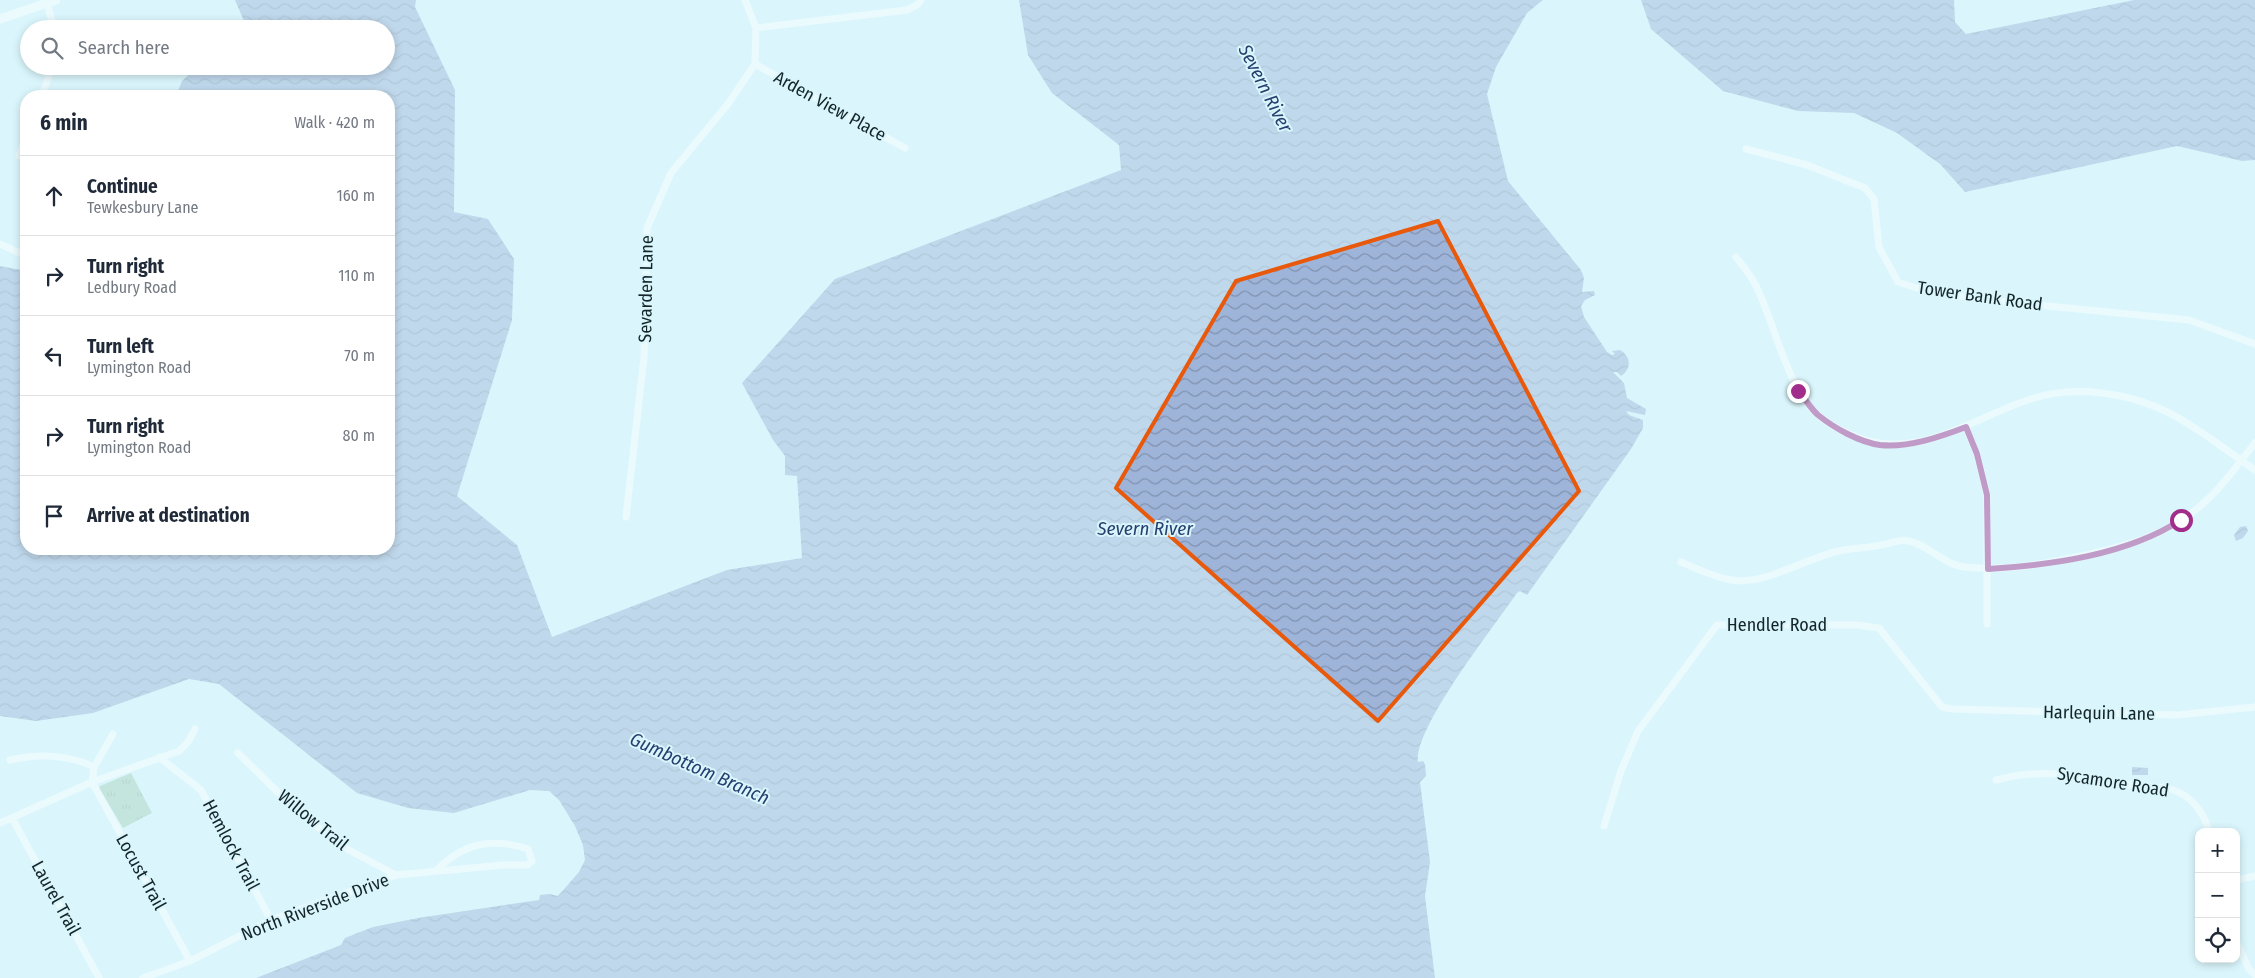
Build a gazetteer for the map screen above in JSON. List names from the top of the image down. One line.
{"streets":{"street":["Arden View Place","Sevarden Lane","Tower Bank Road","Hendler Road","Harlequin Lane","Sycamore Road","Willow Trail","Hemlock Trail","Locust Trail","Laurel Trail","North Riverside Drive"]},"crossings":[["Arden View Place","Sevarden Lane"],["Hendler Road","Harlequin Lane"],["Willow Trail","North Riverside Drive"],["Hemlock Trail","North Riverside Drive"],["Locust Trail","North Riverside Drive"]],"water":["Severn River","Gumbottom Branch"],"page":{"search":"Search here","heading":["6 min","Walk · 420 m"],"list":[["Continue","Tewkesbury Lane","160 m"],["Turn right","Ledbury Road","110 m"],["Turn left","Lymington Road","70 m"],["Turn right","Lymington Road","80 m"],"Arrive at destination"],"map_buttons":["+","−"]}}
